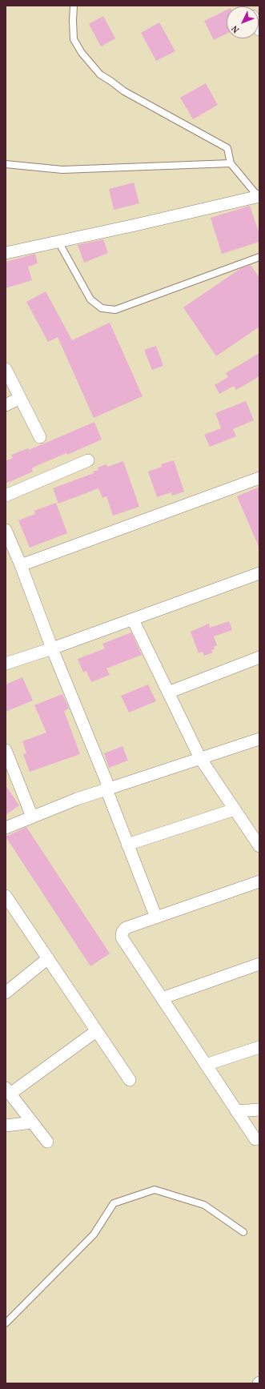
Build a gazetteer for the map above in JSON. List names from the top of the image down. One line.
{"north":"bottom left"}
